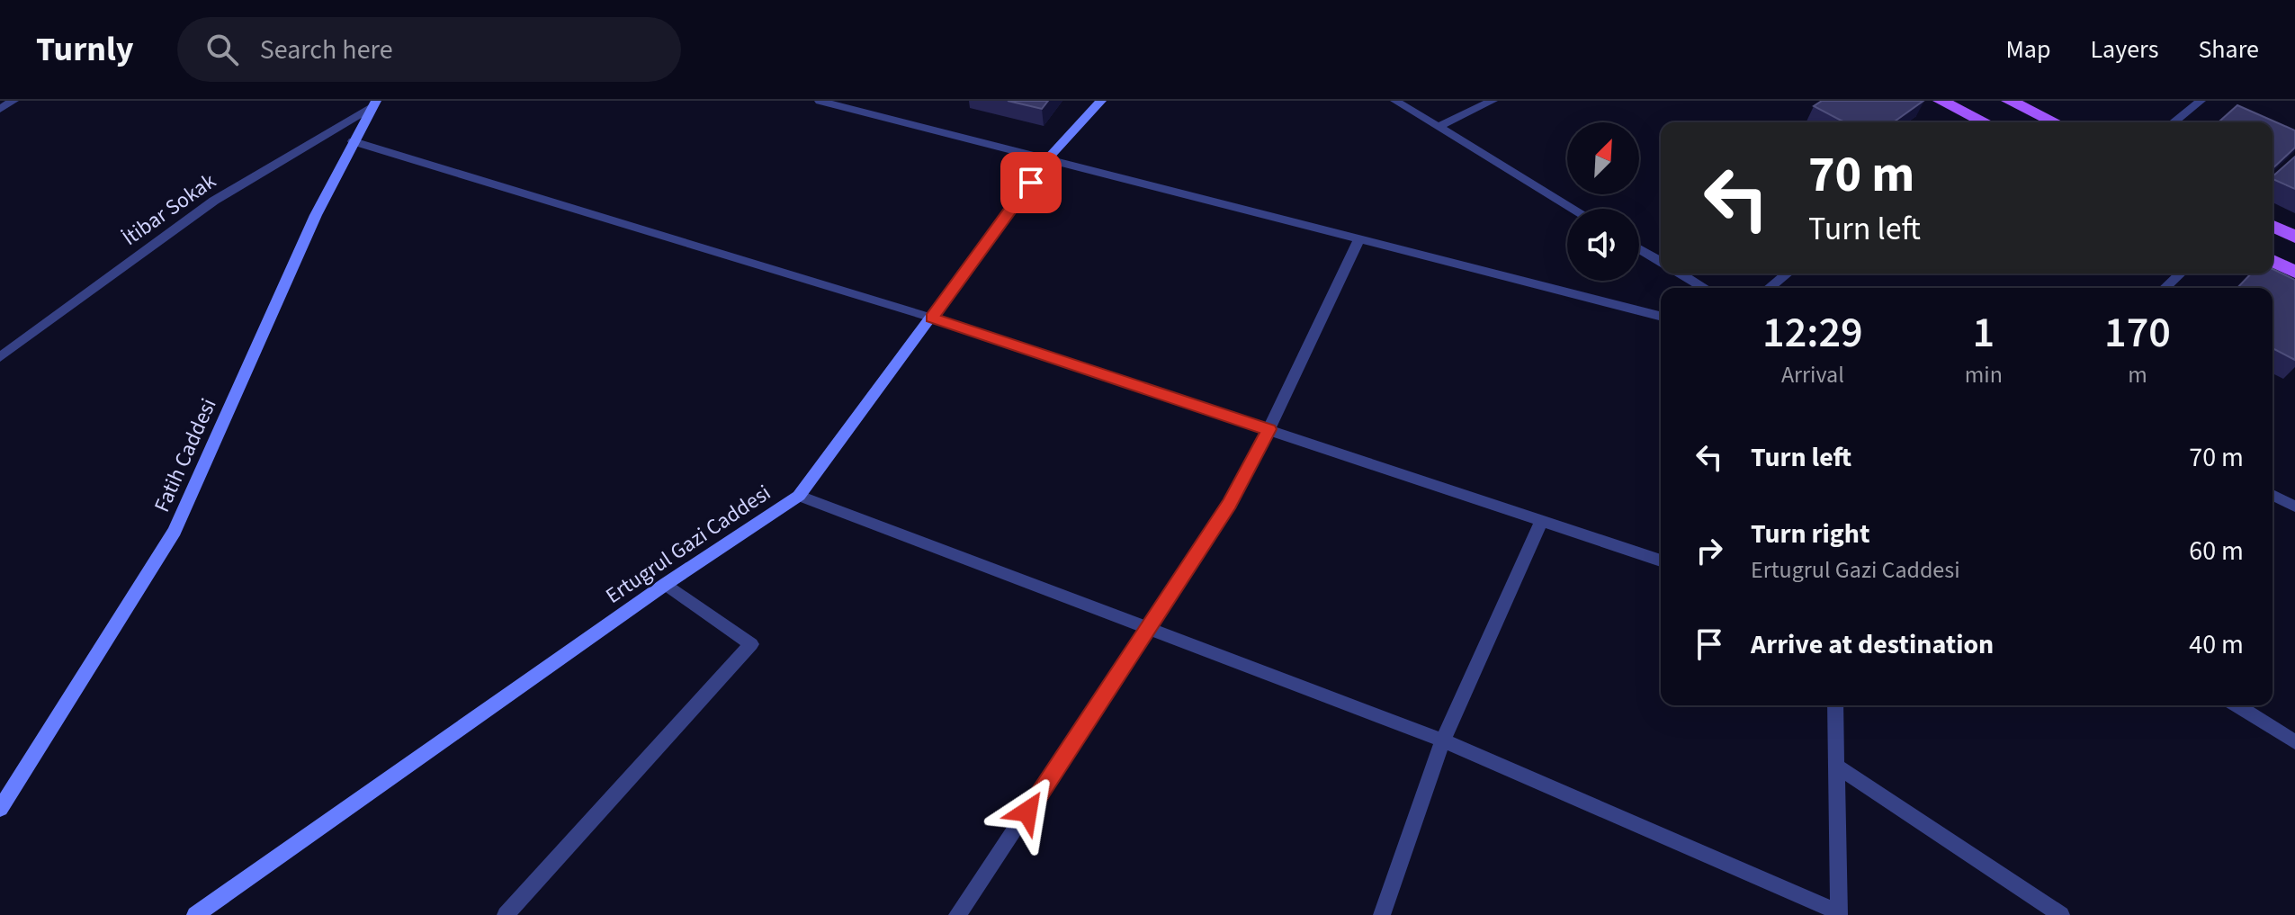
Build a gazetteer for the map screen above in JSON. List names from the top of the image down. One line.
{"streets":{"street":["İtibar Sokak","Fatih Caddesi","Ertugrul Gazi Caddesi"]},"crossings":[["İtibar Sokak","Fatih Caddesi"]],"north":"top right","page":{"header":"Turnly","search":"Search here","nav":["Map","Layers","Share"],"turn":["70 m","Turn left"],"eta":["12:29","Arrival","1","min","170","m"],"list":[{"name":"Turn left","value":"70 m"},{"name":"Turn right","note":"Ertugrul Gazi Caddesi","value":"60 m"},{"name":"Arrive at destination","value":"40 m"}]}}
